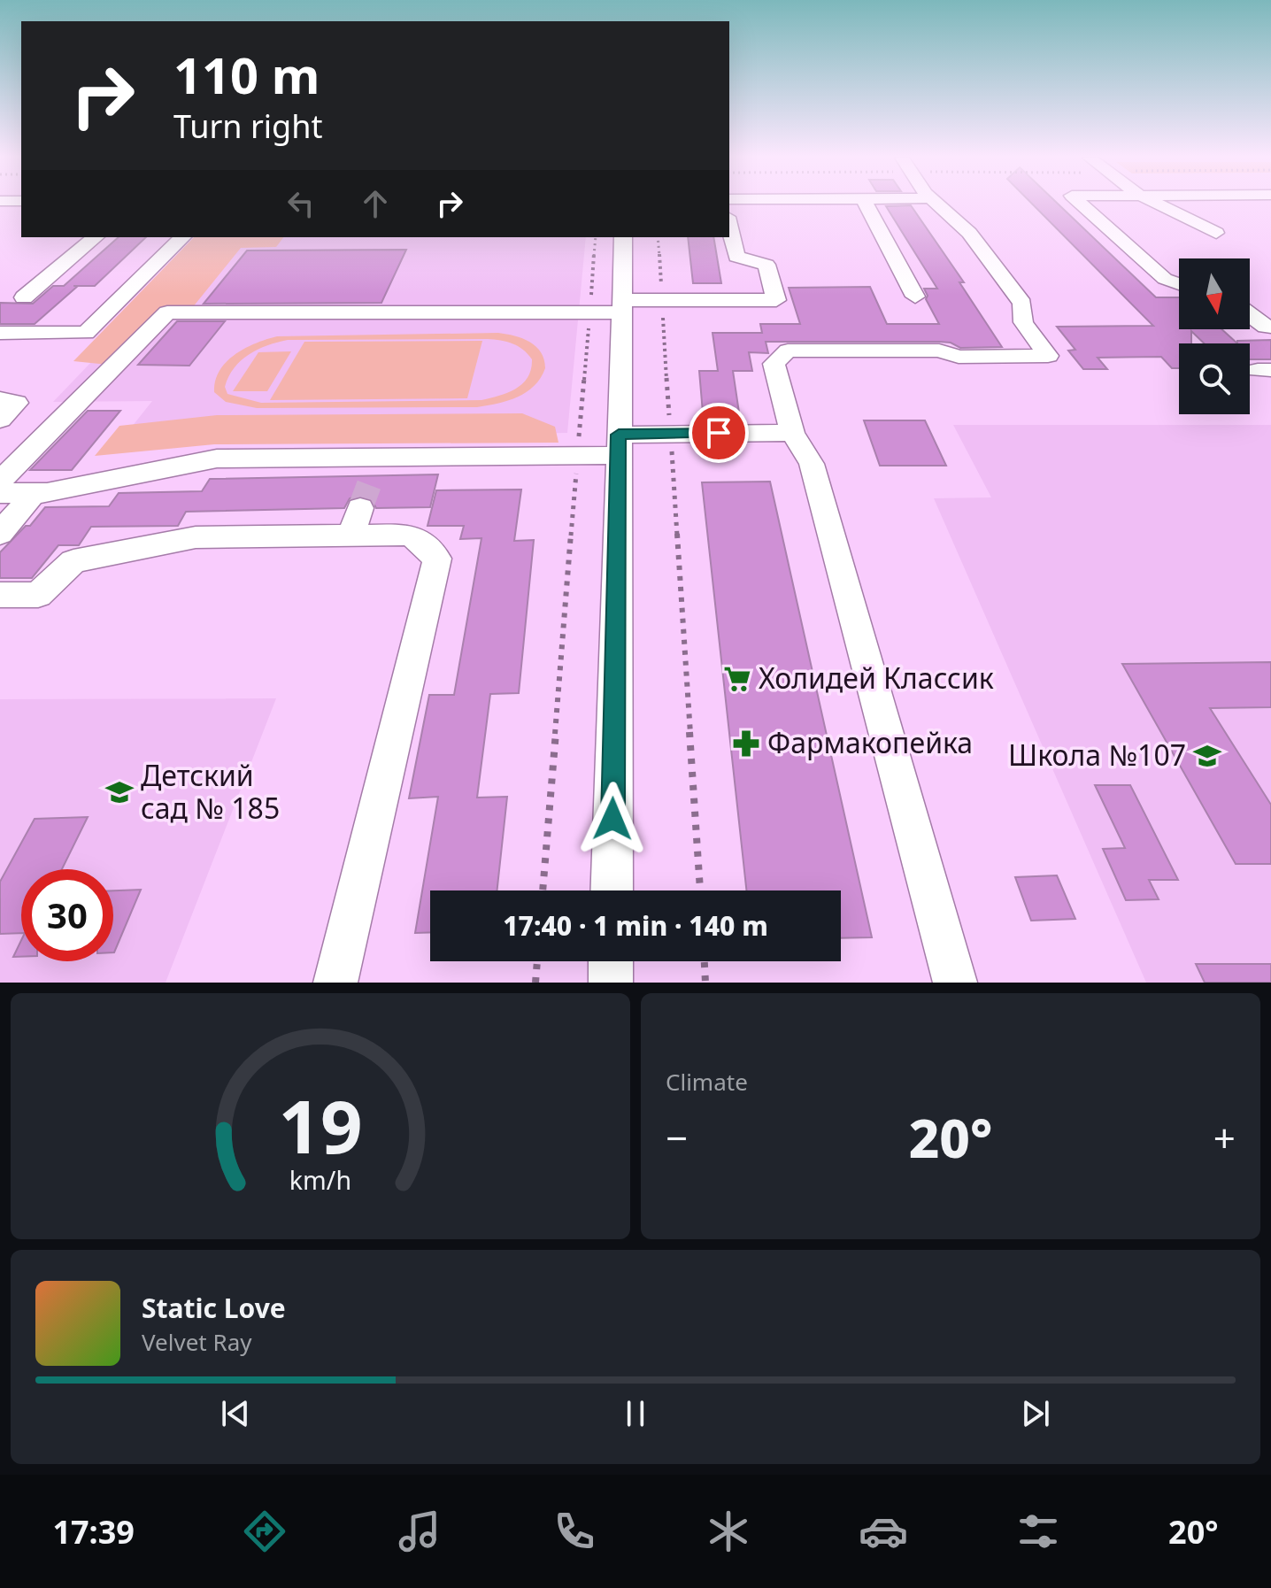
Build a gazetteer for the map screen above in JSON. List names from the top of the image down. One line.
{"places":{"supermarket":["Холидей Классик"],"pharmacy":["Фармакопейка"],"school or university":["Школа №107","Детский сад № 185"]},"north":"bottom","page":{"turn":["110 m","Turn right"],"limit":"30","trip":"17:40 · 1 min · 140 m","tile":"Climate","heat":["−","20°","+"],"song":["Static Love","Velvet Ray"],"tabs":["17:39","20°"],"gauge":["19","km/h"]}}
